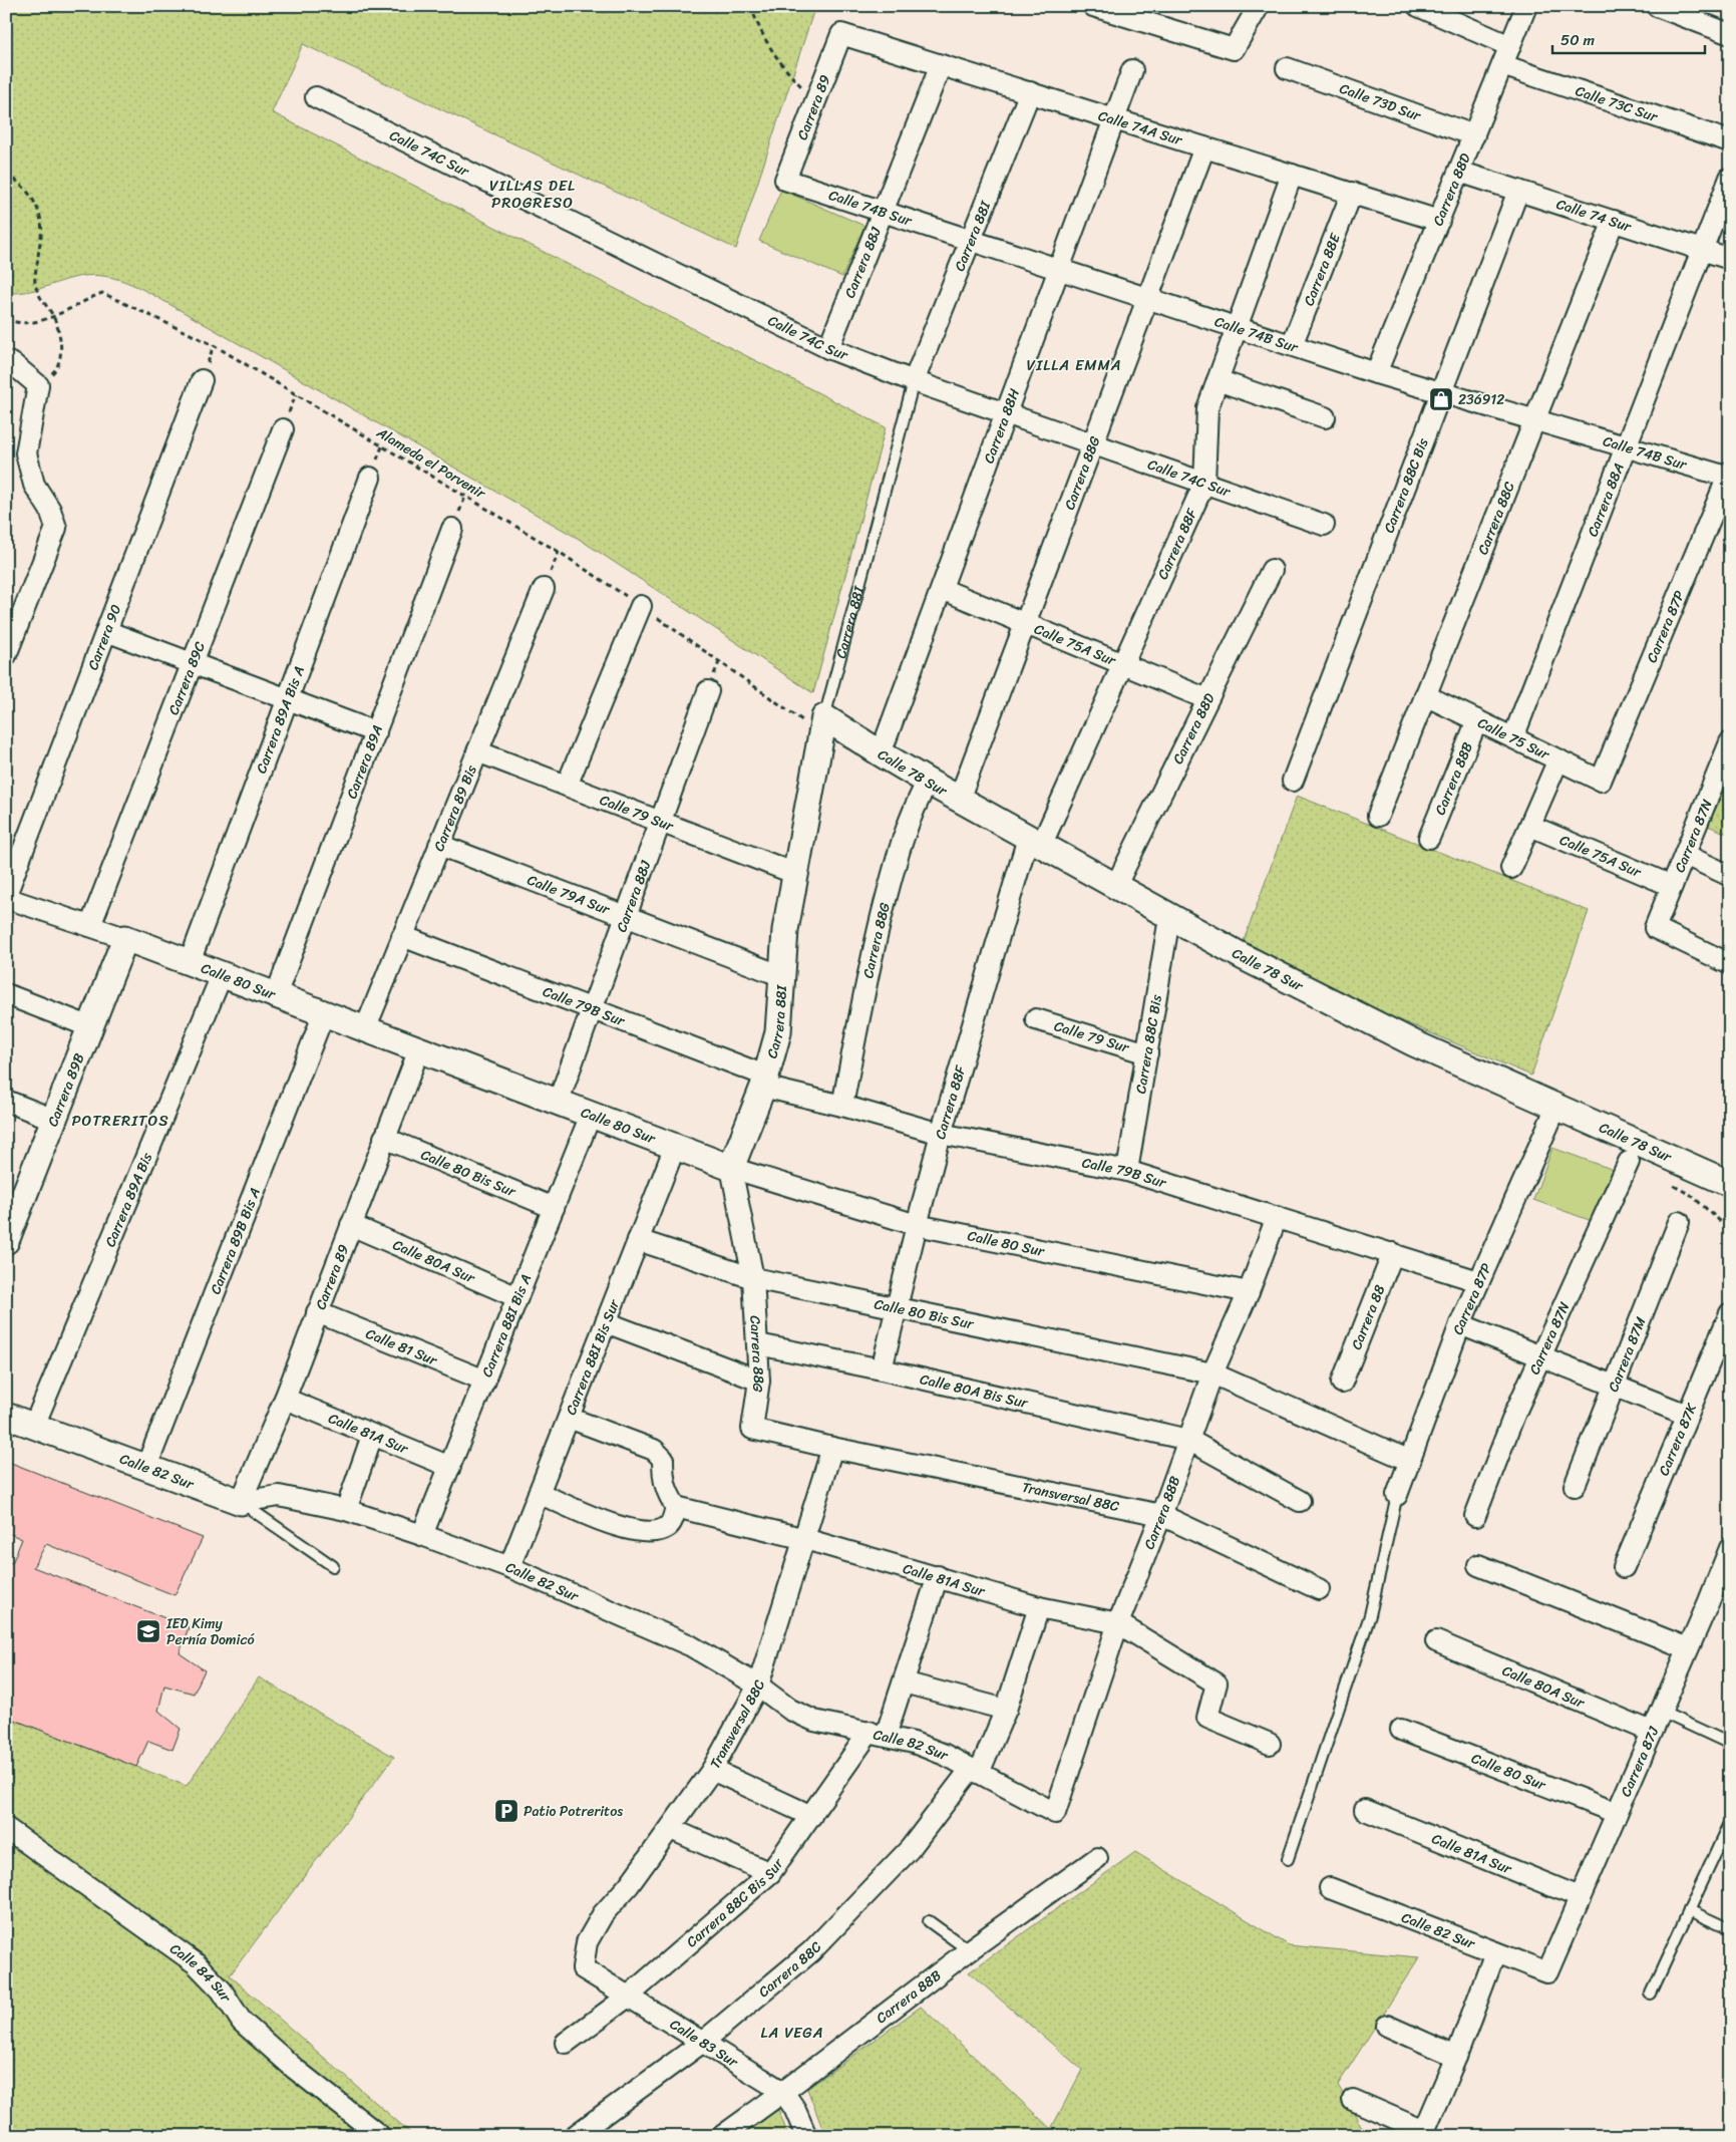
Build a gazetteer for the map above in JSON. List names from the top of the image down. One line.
{"streets":{"street":["Calle 73D Sur","Calle 73C Sur","Carrera 89","Calle 74A Sur","Calle 74C Sur","Carrera 88D","Calle 74B Sur","Calle 74 Sur","Carrera 88I","Carrera 88J","Carrera 88E","Carrera 88H","Carrera 88G","Carrera 88C Bis","Carrera 88A","Carrera 88C","Carrera 88F","Carrera 87P","Carrera 90","Calle 75A Sur","Carrera 89C","Carrera 89A Bis A","Calle 75 Sur","Carrera 89A","Calle 78 Sur","Carrera 88B","Carrera 89 Bis","Calle 79 Sur","Carrera 87N","Calle 79A Sur","Calle 80 Sur","Calle 79B Sur","Carrera 89B","Calle 80 Bis Sur","Carrera 89A Bis","Carrera 89B Bis A","Calle 80A Sur","Carrera 88","Carrera 88I Bis A","Calle 81 Sur","Carrera 87M","Carrera 88I Bis Sur","Calle 80A Bis Sur","Calle 81A Sur","Carrera 87K","Calle 82 Sur","Transversal 88C","Carrera 87J","Carrera 88C Bis Sur","Calle 84 Sur","Calle 83 Sur"],"path":["Alameda el Porvenir"]},"crossings":[["Calle 73D Sur","Carrera 88D"],["Calle 73C Sur","Carrera 88D"],["Carrera 89","Calle 74A Sur"],["Carrera 89","Calle 74B Sur"],["Carrera 89","Calle 80 Sur"],["Carrera 89","Calle 80 Bis Sur"],["Carrera 89","Calle 80A Sur"],["Carrera 89","Calle 81 Sur"],["Carrera 89","Calle 81A Sur"],["Carrera 89","Calle 82 Sur"],["Calle 74A Sur","Carrera 88D"],["Calle 74A Sur","Carrera 88I"],["Calle 74A Sur","Carrera 88J"],["Calle 74A Sur","Carrera 88E"],["Calle 74A Sur","Carrera 88H"],["Calle 74A Sur","Carrera 88G"],["Calle 74A Sur","Carrera 88F"],["Calle 74C Sur","Carrera 88I"],["Calle 74C Sur","Carrera 88J"],["Calle 74C Sur","Carrera 88H"],["Calle 74C Sur","Carrera 88G"],["Calle 74C Sur","Carrera 88F"],["Carrera 88D","Calle 74B Sur"],["Carrera 88D","Calle 74 Sur"],["Carrera 88D","Calle 75A Sur"],["Carrera 88D","Calle 78 Sur"],["Calle 74B Sur","Carrera 88I"],["Calle 74B Sur","Carrera 88J"],["Calle 74B Sur","Carrera 88E"],["Calle 74B Sur","Carrera 88H"],["Calle 74B Sur","Carrera 88G"],["Calle 74B Sur","Carrera 88C Bis"],["Calle 74B Sur","Carrera 88A"],["Calle 74B Sur","Carrera 88C"],["Calle 74B Sur","Carrera 88F"],["Calle 74B Sur","Carrera 87P"],["Calle 74 Sur","Carrera 88C Bis"],["Calle 74 Sur","Carrera 88A"],["Calle 74 Sur","Carrera 88C"],["Carrera 88I","Alameda el Porvenir"],["Carrera 88I","Carrera 88G"],["Carrera 88I","Calle 78 Sur"],["Carrera 88I","Calle 79 Sur"],["Carrera 88I","Calle 79A Sur"],["Carrera 88I","Calle 80 Sur"],["Carrera 88I","Calle 79B Sur"],["Carrera 88J","Calle 79 Sur"],["Carrera 88J","Calle 79A Sur"],["Carrera 88J","Calle 80 Sur"],["Carrera 88J","Calle 79B Sur"],["Carrera 88H","Calle 75A Sur"],["Carrera 88H","Calle 78 Sur"],["Alameda el Porvenir","Calle 78 Sur"],["Carrera 88G","Calle 75A Sur"],["Carrera 88G","Calle 78 Sur"],["Carrera 88G","Calle 80 Sur"],["Carrera 88G","Calle 79B Sur"],["Carrera 88G","Calle 80 Bis Sur"],["Carrera 88G","Calle 80A Bis Sur"],["Carrera 88G","Transversal 88C"],["Carrera 88C Bis","Calle 78 Sur"],["Carrera 88C Bis","Calle 79 Sur"],["Carrera 88C Bis","Calle 79B Sur"],["Carrera 88A","Calle 75 Sur"],["Carrera 88C","Calle 75 Sur"],["Carrera 88C","Calle 81A Sur"],["Carrera 88C","Calle 82 Sur"],["Carrera 88C","Calle 83 Sur"],["Carrera 88F","Calle 75A Sur"],["Carrera 88F","Calle 78 Sur"],["Carrera 88F","Calle 80 Sur"],["Carrera 88F","Calle 79B Sur"],["Carrera 88F","Calle 80 Bis Sur"],["Carrera 88F","Calle 80A Bis Sur"],["Carrera 87P","Calle 75 Sur"],["Carrera 87P","Calle 78 Sur"],["Carrera 87P","Calle 79B Sur"],["Carrera 87P","Calle 80 Bis Sur"],["Carrera 90","Calle 80 Sur"],["Calle 75A Sur","Carrera 87N"],["Carrera 89C","Calle 80 Sur"],["Carrera 89A Bis A","Calle 80 Sur"],["Calle 75 Sur","Carrera 88B"],["Carrera 89A","Calle 80 Sur"],["Carrera 88B","Calle 80 Sur"],["Carrera 88B","Calle 79B Sur"],["Carrera 88B","Calle 80 Bis Sur"],["Carrera 88B","Calle 80A Bis Sur"],["Carrera 88B","Calle 81A Sur"],["Carrera 88B","Calle 82 Sur"],["Carrera 88B","Transversal 88C"],["Carrera 88B","Calle 83 Sur"],["Carrera 89 Bis","Calle 79 Sur"],["Carrera 89 Bis","Calle 79A Sur"],["Carrera 89 Bis","Calle 80 Sur"],["Carrera 89 Bis","Calle 79B Sur"],["Calle 80 Sur","Carrera 89B"],["Calle 80 Sur","Carrera 89A Bis"],["Calle 80 Sur","Carrera 89B Bis A"],["Calle 80 Sur","Carrera 88I Bis A"],["Calle 80 Sur","Carrera 88I Bis Sur"],["Calle 80 Sur","Carrera 87J"],["Calle 79B Sur","Carrera 88"],["Calle 80 Bis Sur","Carrera 88I Bis A"],["Calle 80 Bis Sur","Carrera 88I Bis Sur"],["Carrera 89A Bis","Calle 82 Sur"],["Carrera 89B Bis A","Calle 82 Sur"],["Calle 80A Sur","Carrera 88I Bis A"],["Calle 80A Sur","Carrera 87J"],["Carrera 88I Bis A","Calle 81 Sur"],["Carrera 88I Bis A","Calle 81A Sur"],["Carrera 88I Bis A","Calle 82 Sur"],["Carrera 88I Bis Sur","Calle 82 Sur"],["Calle 81A Sur","Transversal 88C"],["Calle 81A Sur","Carrera 87J"],["Calle 81A Sur","Carrera 88C Bis Sur"],["Calle 82 Sur","Transversal 88C"],["Calle 82 Sur","Carrera 87J"],["Calle 82 Sur","Carrera 88C Bis Sur"],["Transversal 88C","Calle 83 Sur"],["Carrera 88C Bis Sur","Calle 83 Sur"]],"districts":["VILLAS DEL PROGRESO","VILLA EMMA","POTRERITOS","LA VEGA"],"places":{"shop":["236912"],"school or university":["IED Kimy Pernía Domicó"],"parking":["Patio Potreritos"]},"scale_bar":"50 m"}
